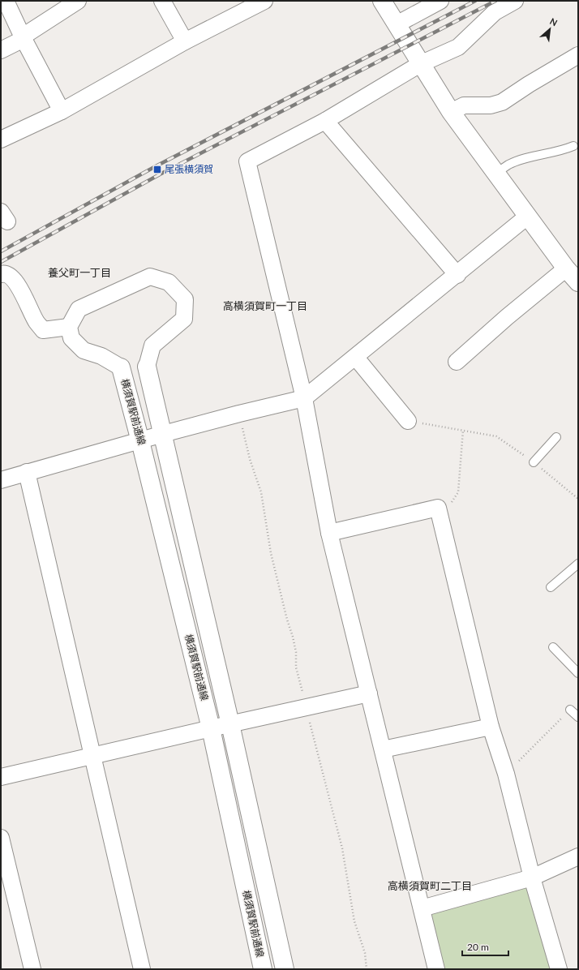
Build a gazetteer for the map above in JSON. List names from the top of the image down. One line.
{"streets":{"street":["横須賀駅前通線"]},"districts":["養父町一丁目","高横須賀町一丁目","高横須賀町二丁目"],"places":{"transit":["尾張横須賀"]},"scale_bar":"20 m","north":"top right"}
